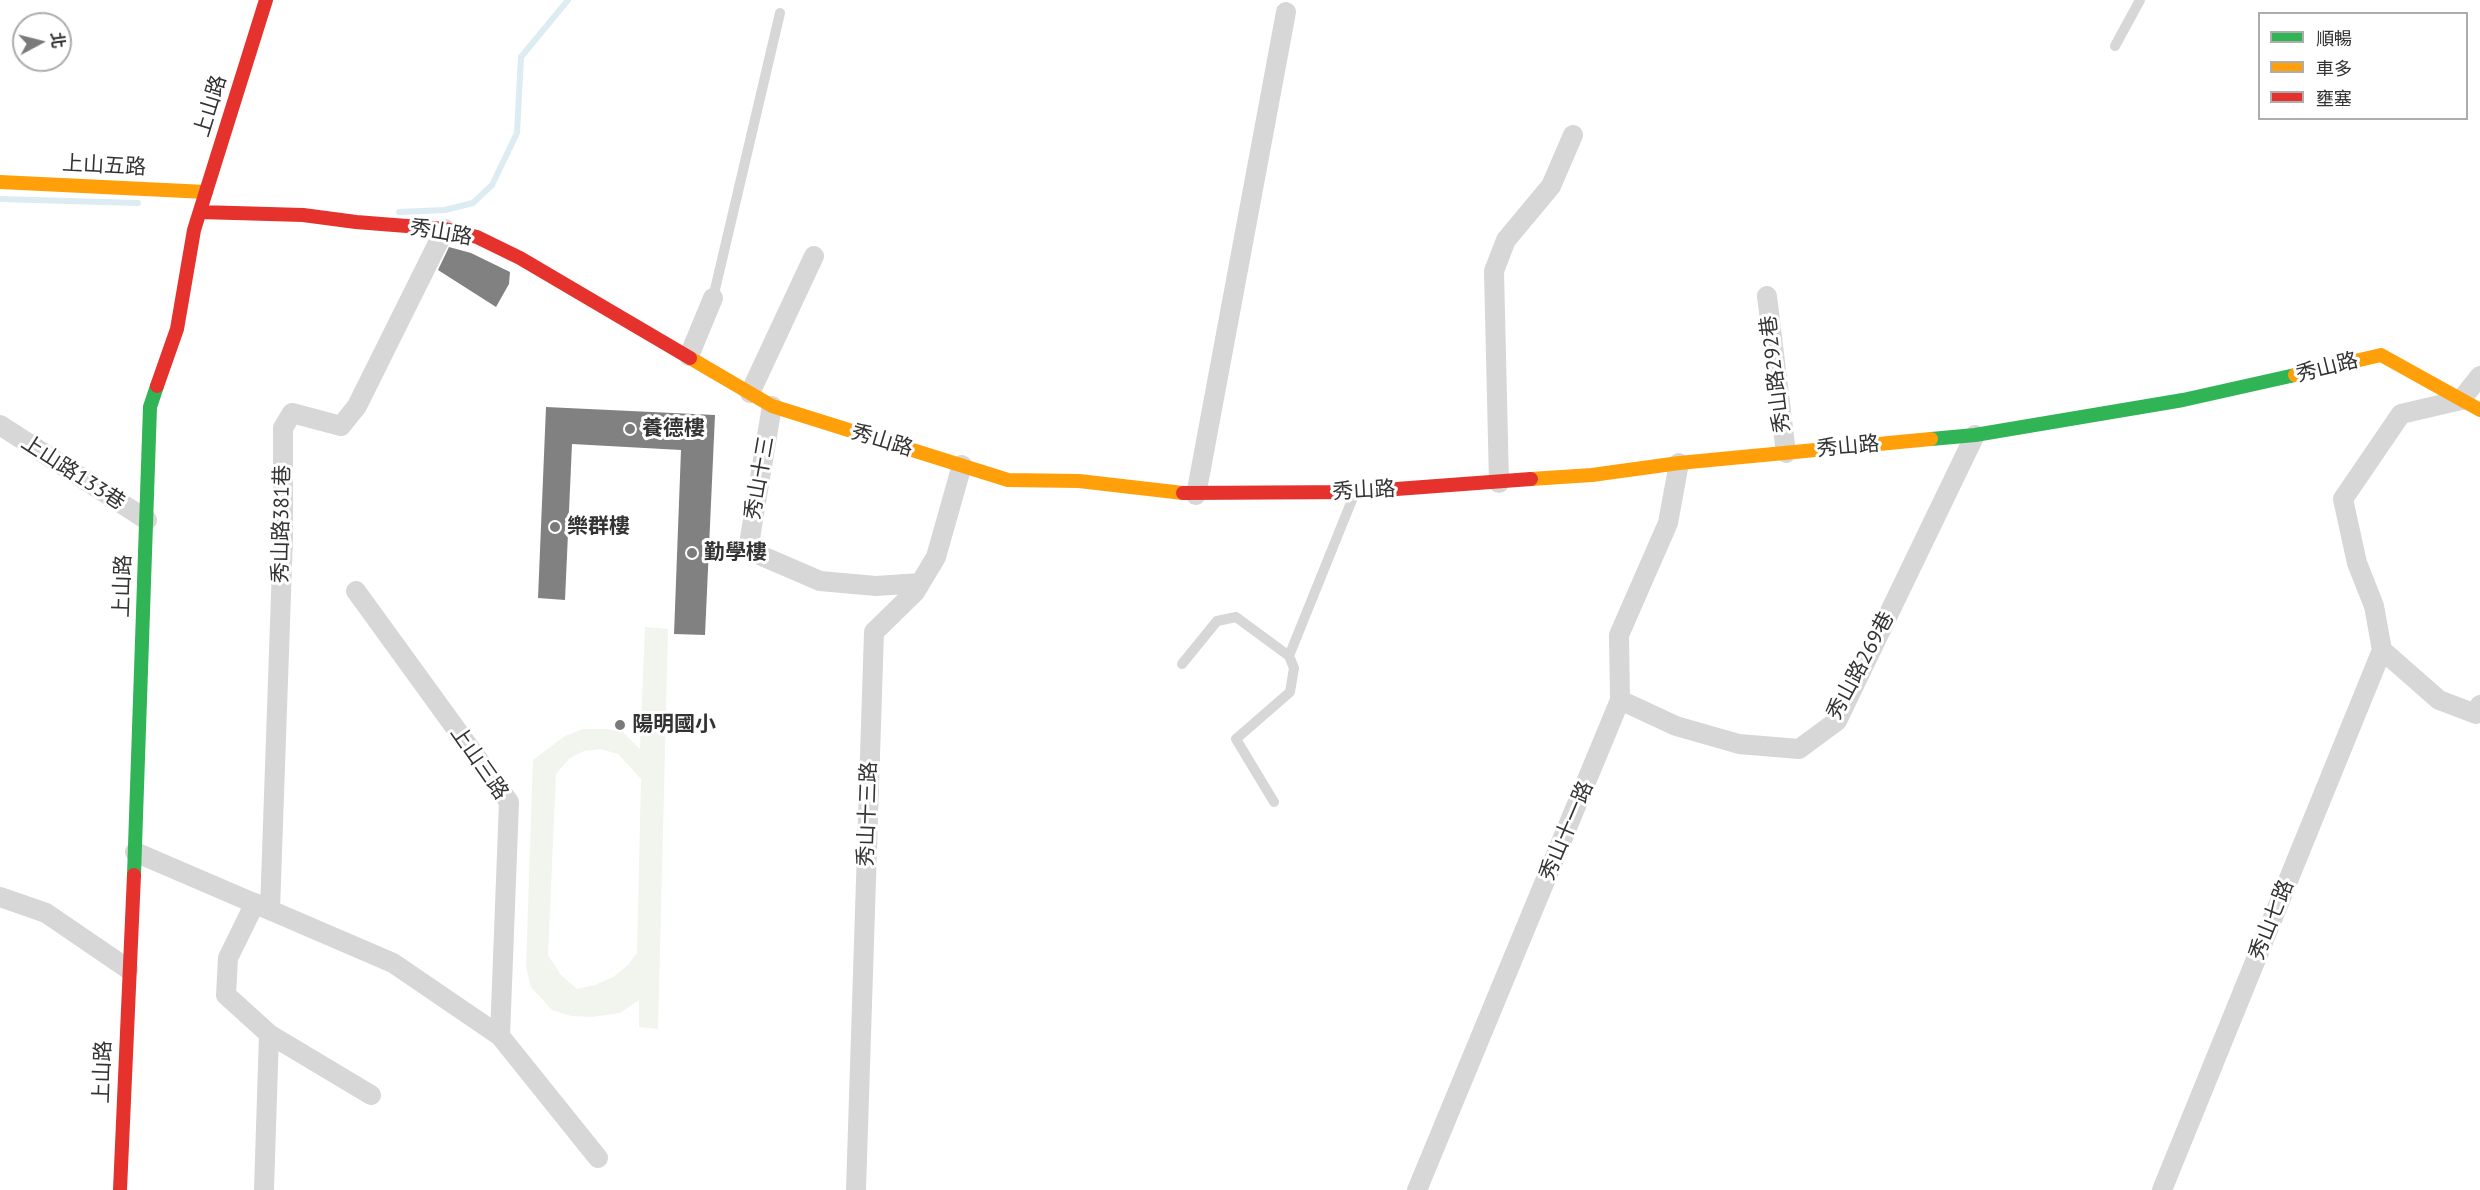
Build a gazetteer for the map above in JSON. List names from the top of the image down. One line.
{"streets":{"street":["上山路","上山五路","秀山路","秀山路292巷","上山路133巷","秀山十三","秀山路381巷","秀山路269巷","上山三路","秀山十三路","秀山十一路","秀山七路"]},"crossings":[["上山路","上山五路"],["上山路","秀山路"],["上山路","上山路133巷"],["上山五路","秀山路"],["秀山路","秀山路292巷"],["秀山路","秀山十三"],["秀山路","秀山路381巷"],["秀山路","秀山路269巷"],["秀山路","秀山十三路"],["秀山路","秀山十一路"],["秀山十三","秀山十三路"],["秀山路269巷","秀山十一路"]],"places":["養德樓","樂群樓","勤學樓","陽明國小"],"legend":["順暢","車多","壅塞"],"north":"right"}
